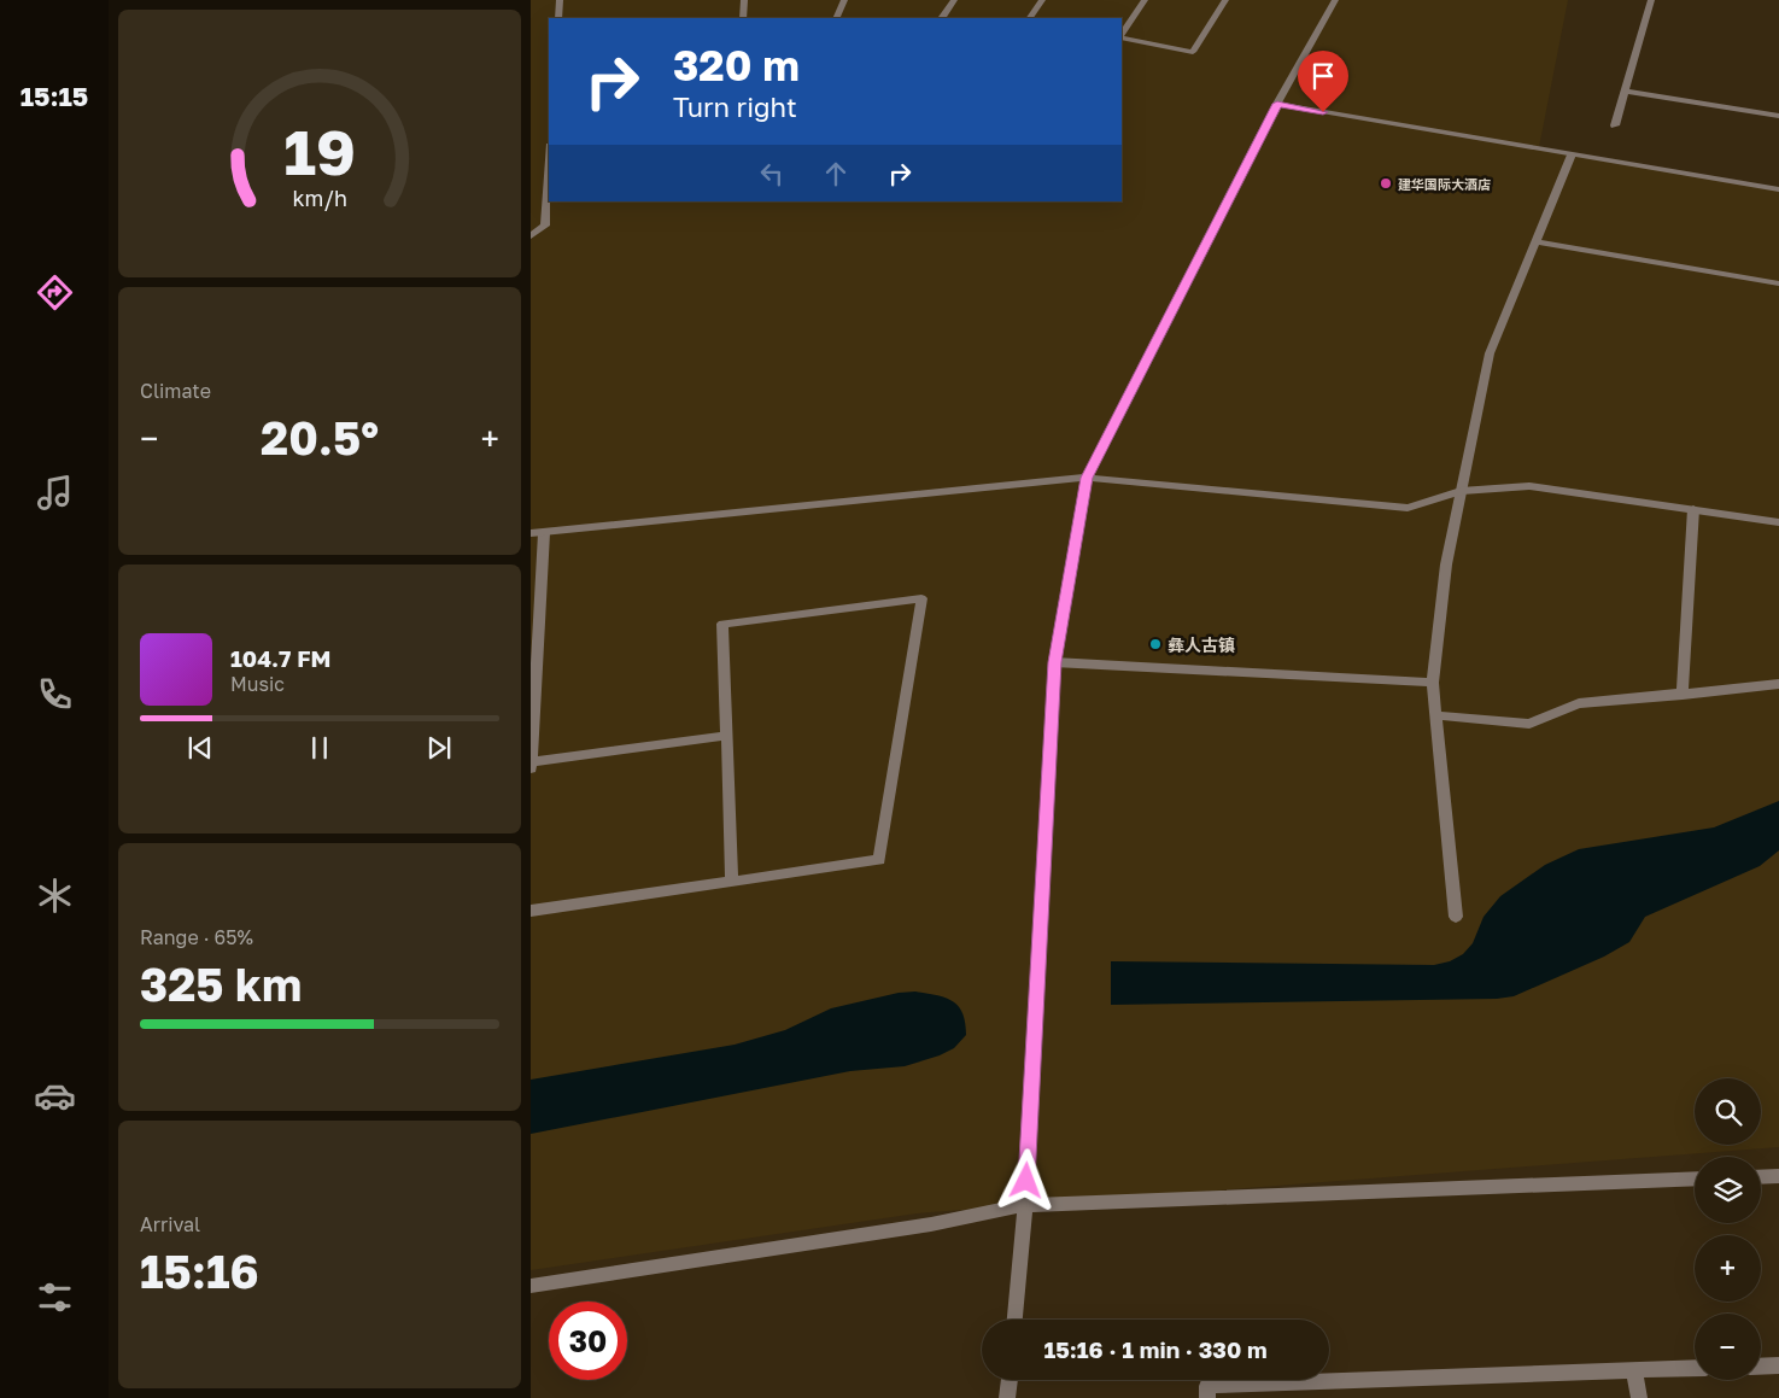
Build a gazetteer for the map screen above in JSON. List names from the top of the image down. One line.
{"places":["建华国际大酒店","彝人古镇"],"page":{"tabs":"15:15","turn":["320 m","Turn right"],"tile":["Climate",["Range · 65%","325 km"],["Arrival","15:16"]],"heat":["−","20.5°","+"],"song":["104.7 FM","Music"],"map_buttons":["+","−"],"limit":"30","trip":"15:16 · 1 min · 330 m","gauge":["19","km/h"]}}
